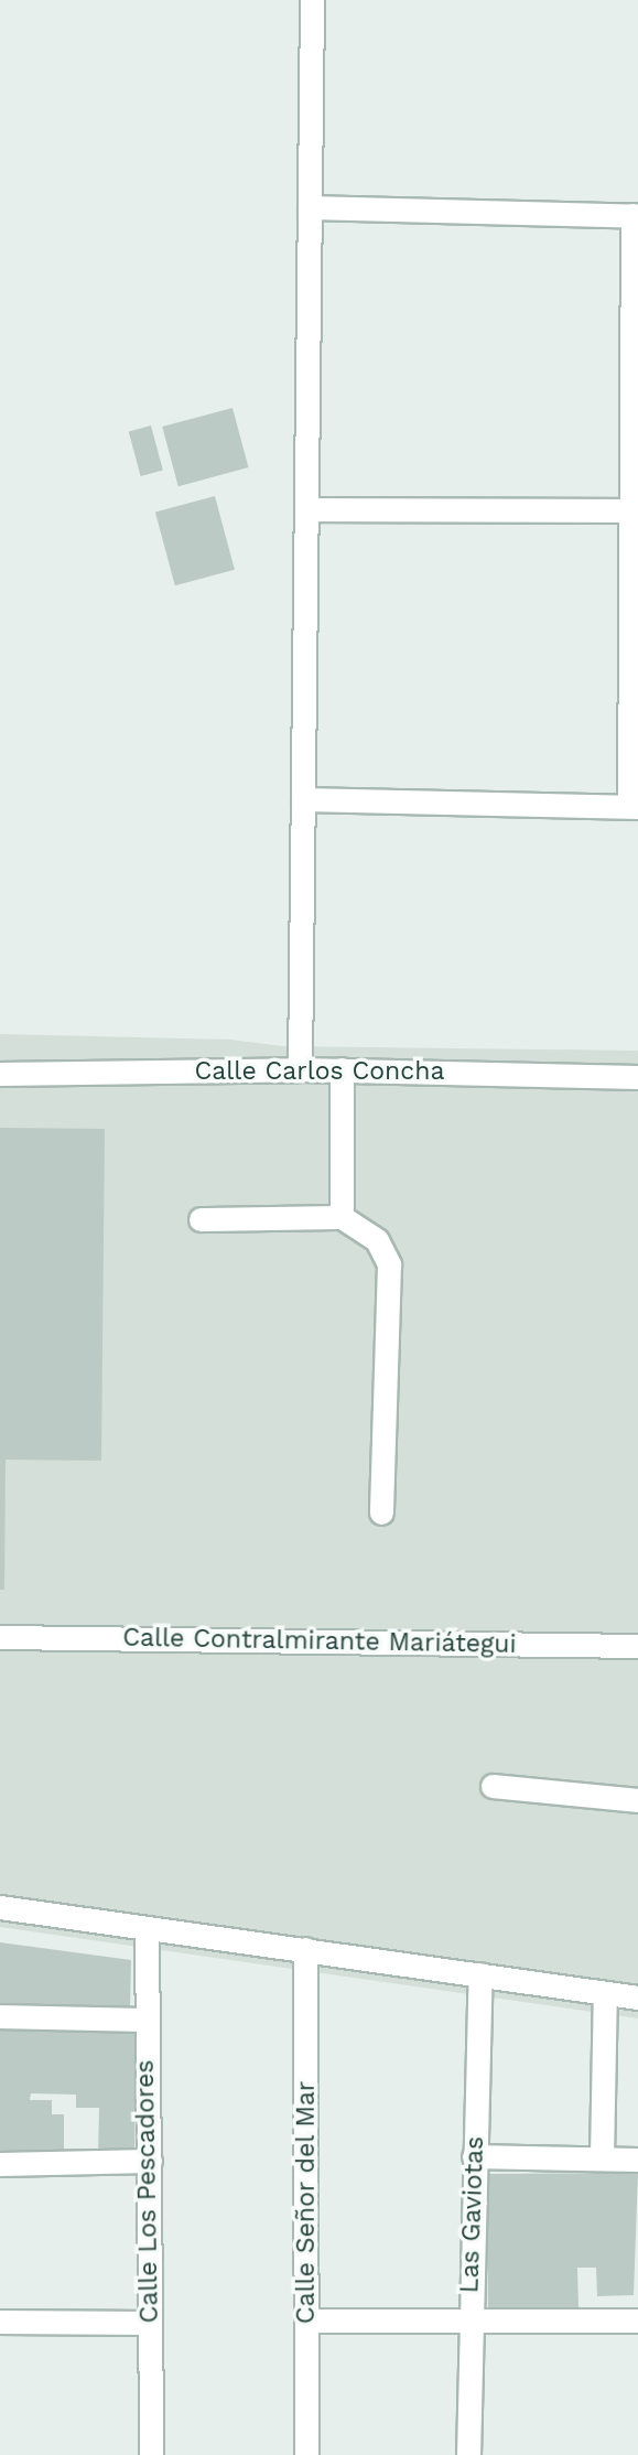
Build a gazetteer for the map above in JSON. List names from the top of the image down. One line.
{"streets":{"street":["Calle Carlos Concha","Calle Contralmirante Mariátegui","Calle Los Pescadores","Calle Señor del Mar","Las Gaviotas"]}}
